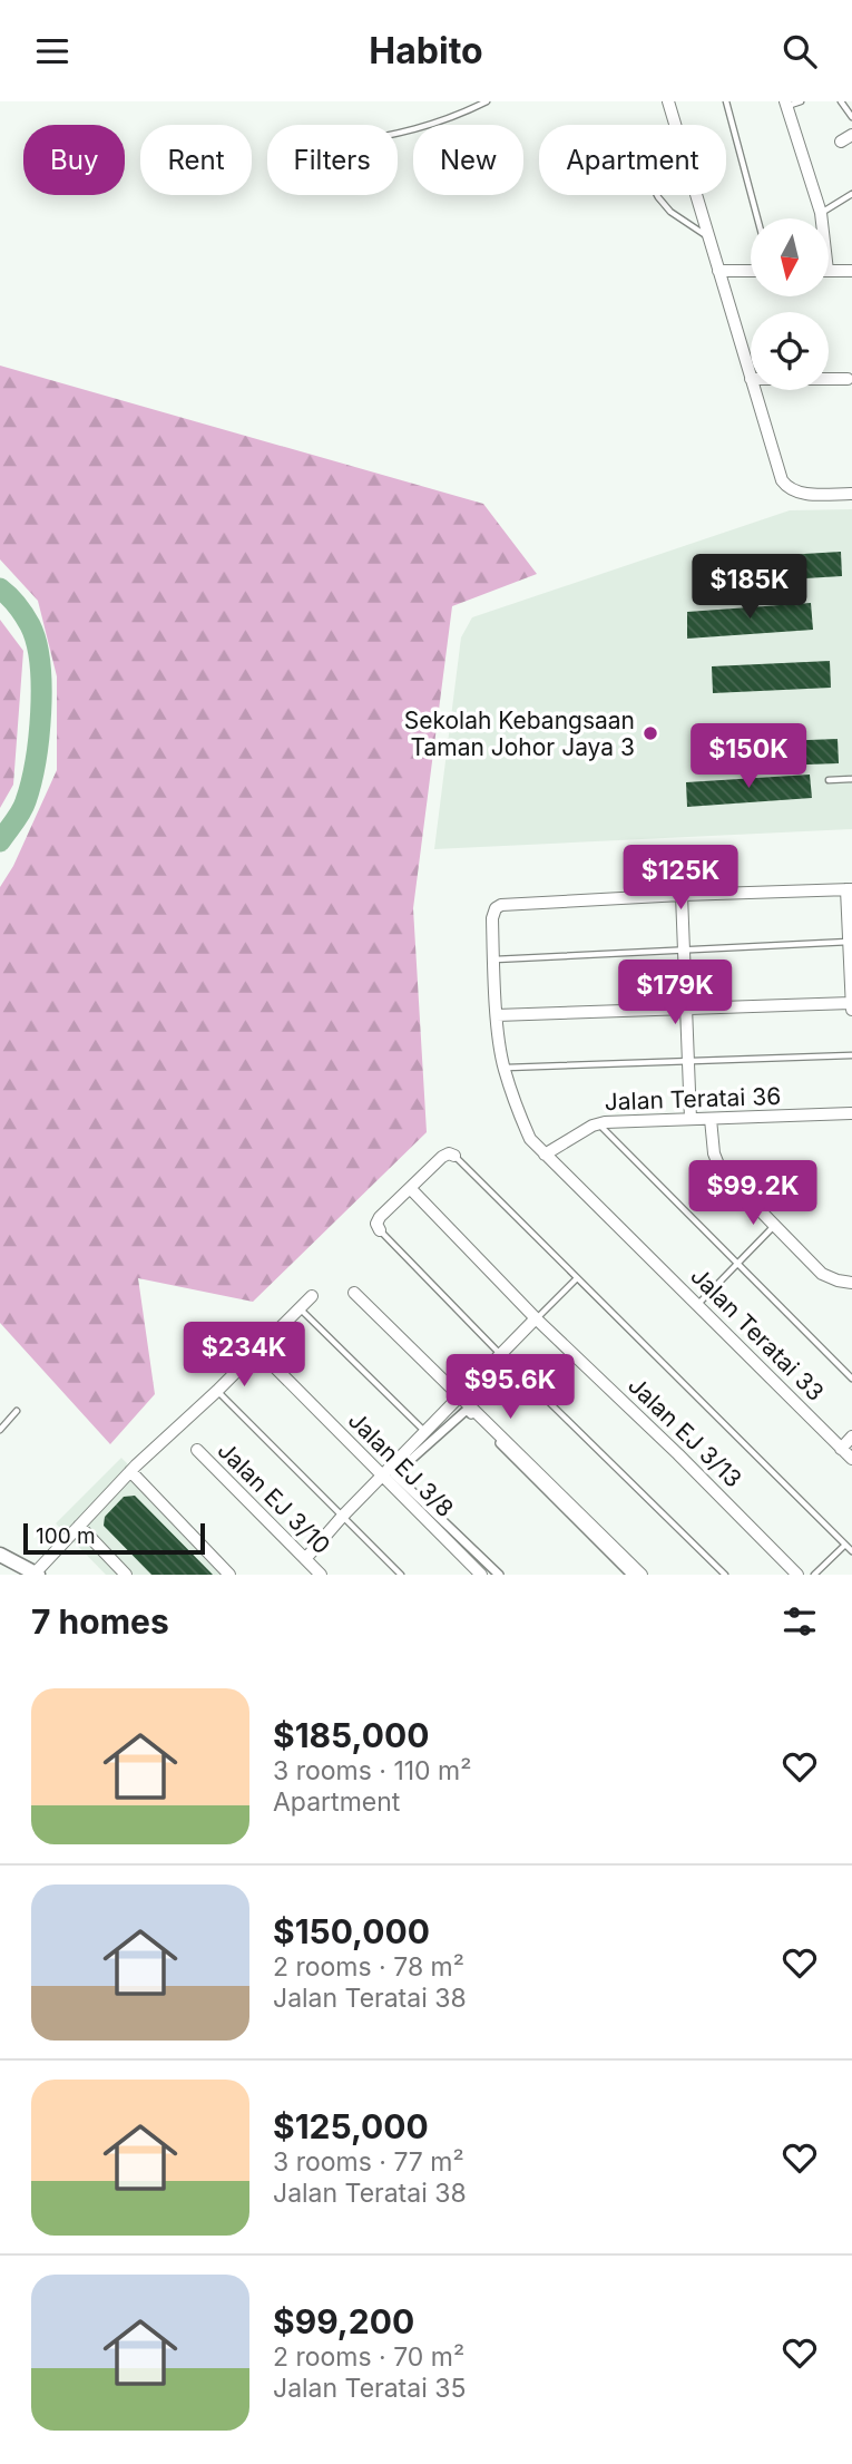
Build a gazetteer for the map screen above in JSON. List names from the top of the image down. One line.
{"streets":{"street":["Jalan Teratai 36","Jalan Teratai 33","Jalan EJ 3/13","Jalan EJ 3/8","Jalan EJ 3/10"]},"crossings":[["Jalan Teratai 36","Jalan Teratai 33"]],"places":["Sekolah Kebangsaan Taman Johor Jaya 3"],"scale_bar":"100 m","north":"bottom","page":{"header":"Habito","chip":["Buy","Rent","Filters","New","Apartment"],"price":["$185K","$150K","$125K","$179K","$99.2K","$234K","$95.6K"],"scale":"100 m","heading":"7 homes","list":[{"name":"$185,000","note":"3 rooms · 110 m² · Apartment"},{"name":"$150,000","note":"2 rooms · 78 m² · Jalan Teratai 38"},{"name":"$125,000","note":"3 rooms · 77 m² · Jalan Teratai 38"},{"name":"$99,200","note":"2 rooms · 70 m² · Jalan Teratai 35"}]}}
